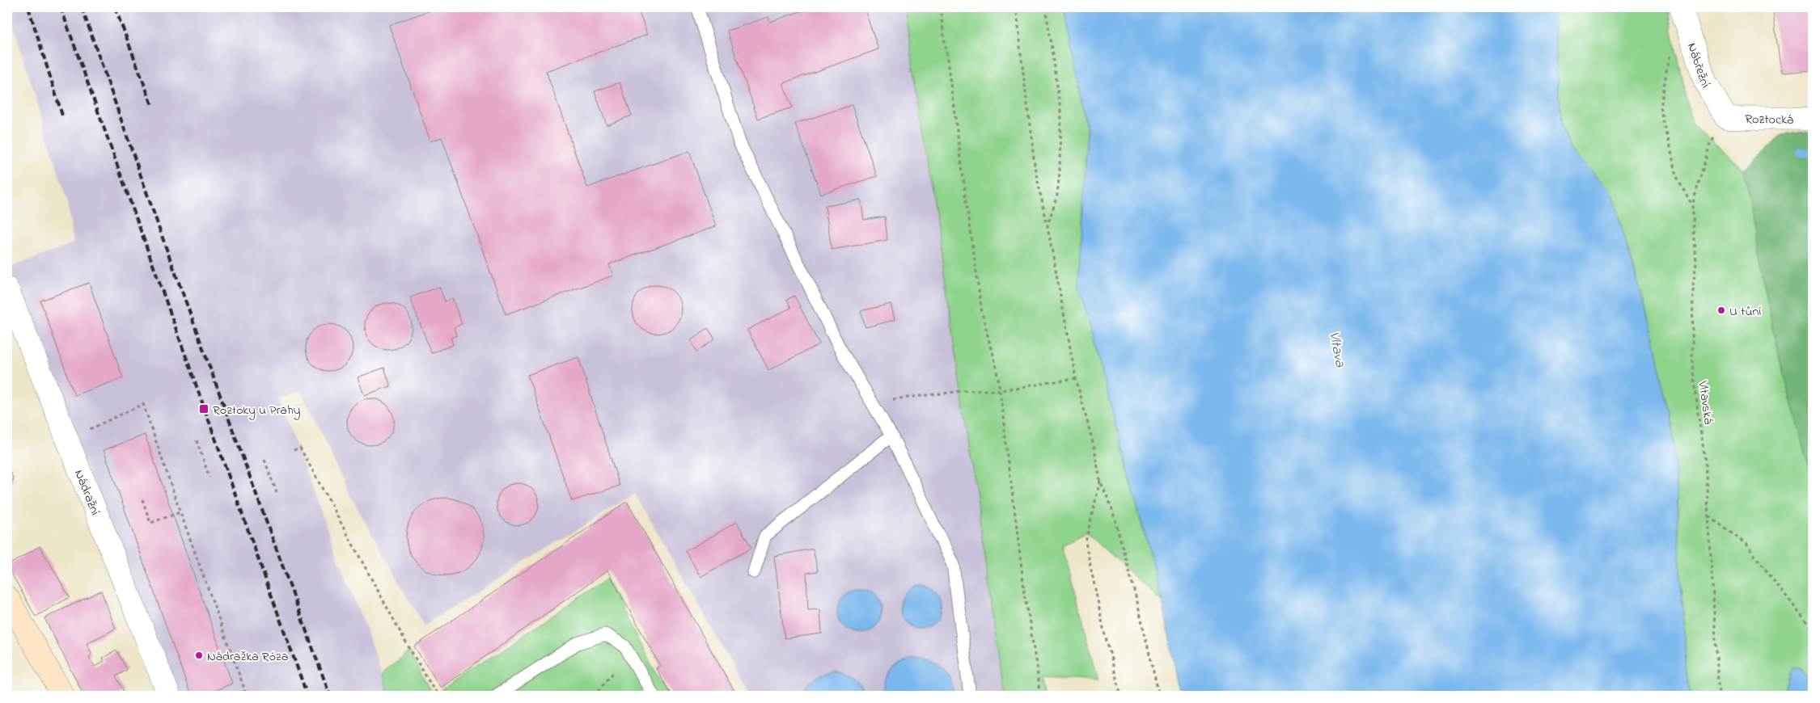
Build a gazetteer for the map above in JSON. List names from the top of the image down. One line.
{"streets":{"street":["Nábřežní","Roztocká","Nádražní"],"path":["Vltavská"]},"crossings":[["Nábřežní","Roztocká"],["Nábřežní","Vltavská"],["Roztocká","Vltavská"]],"water":["Vltava"],"places":{"other":["U tůní","Nádražka Róza"],"transit":["Roztoky u Prahy"]}}
